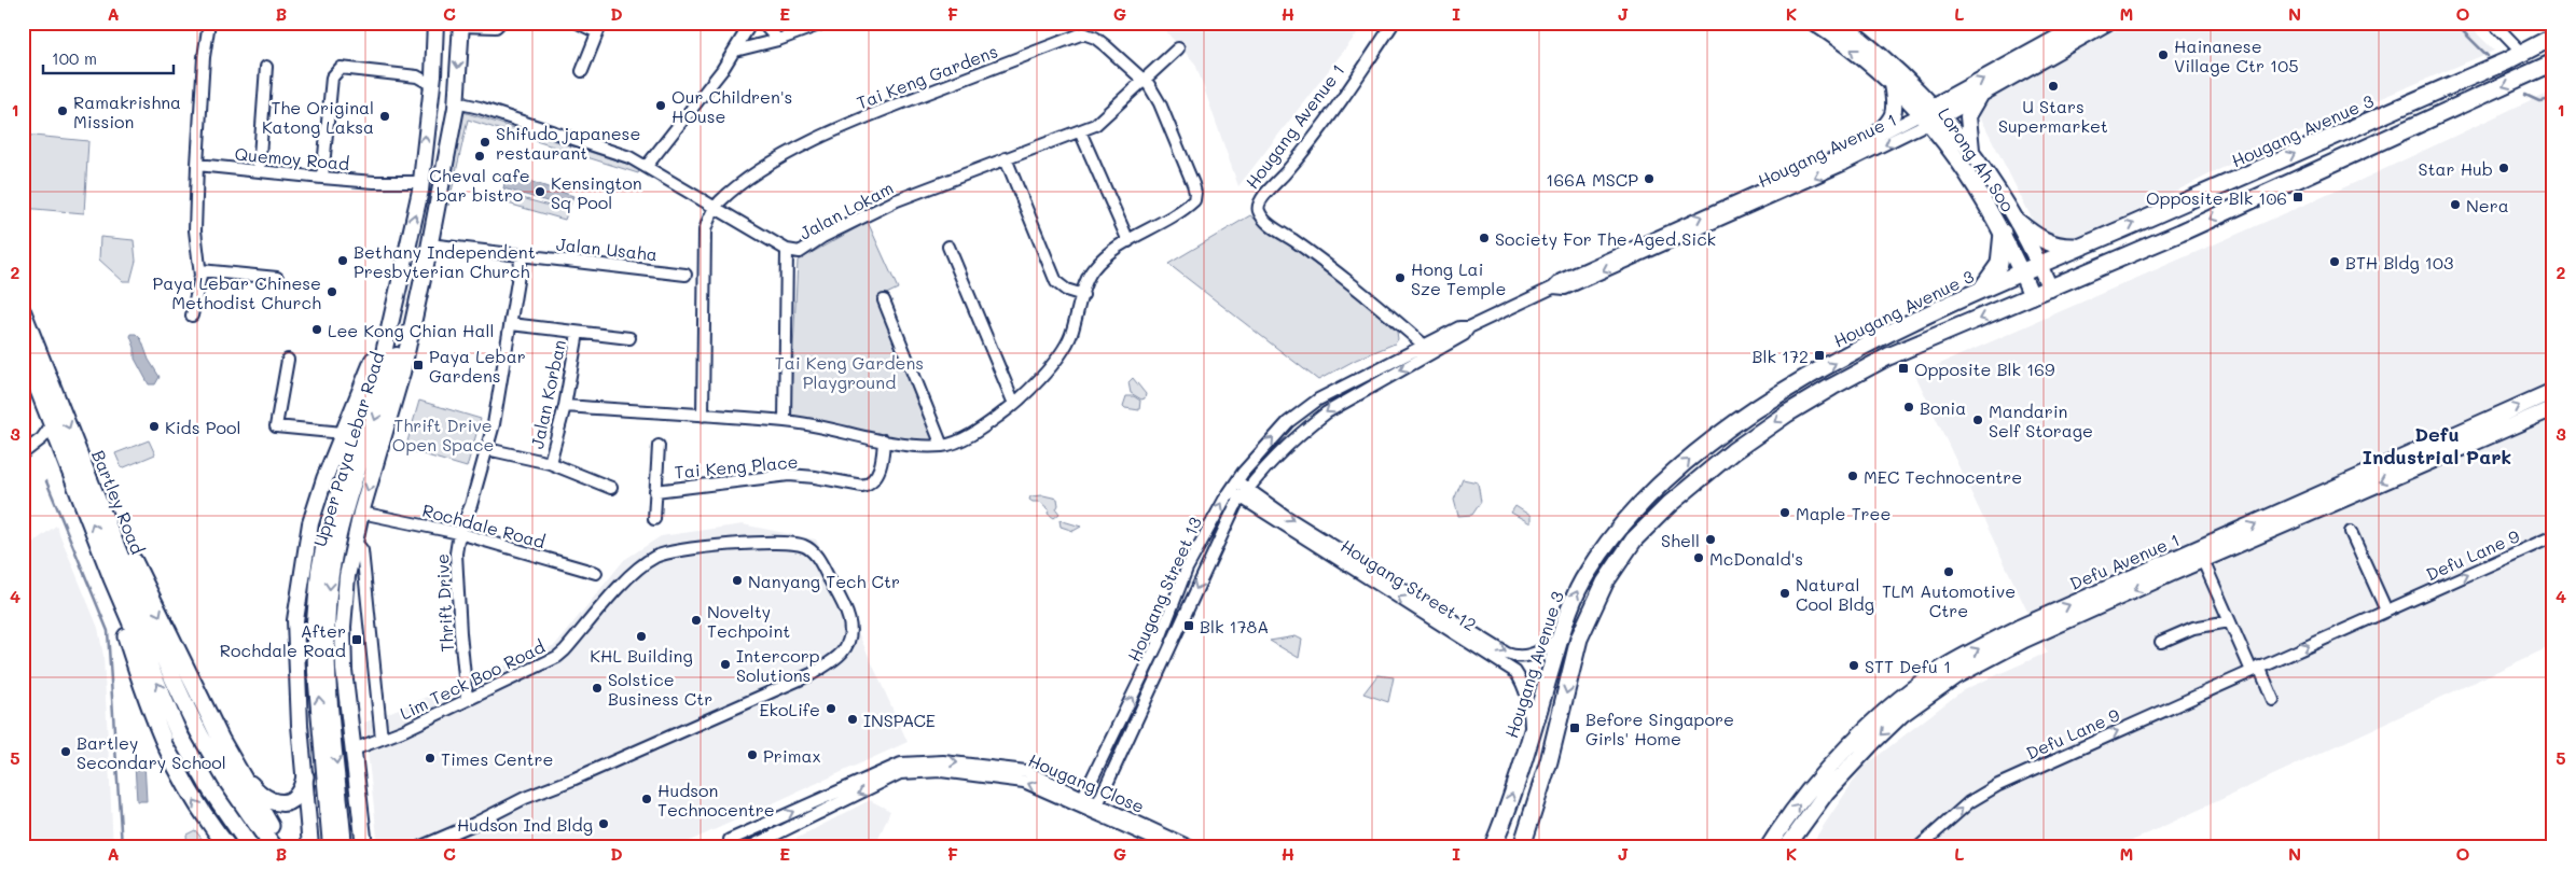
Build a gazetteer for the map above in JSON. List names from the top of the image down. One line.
{"streets":{"highway":["Hougang Avenue 3","Bartley Road"],"main road":["Hougang Avenue 1","Lorong Ah Soo","Upper Paya Lebar Road","Defu Avenue 1"],"street":["Tai Keng Gardens","Quemoy Road","Jalan Lokam","Jalan Usaha","Jalan Korban","Tai Keng Place","Rochdale Road","Defu Lane 9","Hougang Street 12","Hougang Street 13","Thrift Drive","Lim Teck Boo Road","Hougang Close"]},"crossings":[["Tai Keng Gardens","Jalan Lokam"],["Tai Keng Gardens","Jalan Korban"],["Tai Keng Gardens","Tai Keng Place"],["Hougang Avenue 1","Lorong Ah Soo"],["Hougang Avenue 1","Hougang Street 13"],["Hougang Avenue 3","Lorong Ah Soo"],["Hougang Avenue 3","Hougang Street 12"],["Quemoy Road","Upper Paya Lebar Road"],["Jalan Lokam","Upper Paya Lebar Road"],["Jalan Usaha","Upper Paya Lebar Road"],["Jalan Usaha","Thrift Drive"],["Upper Paya Lebar Road","Rochdale Road"],["Upper Paya Lebar Road","Lim Teck Boo Road"],["Rochdale Road","Thrift Drive"],["Hougang Street 12","Hougang Street 13"],["Hougang Street 13","Hougang Close"],["Thrift Drive","Lim Teck Boo Road"]],"one_way":["Defu Lane 9"],"districts":["Defu Industrial Park"],"parks":["Tai Keng Gardens Playground","Thrift Drive Open Space"],"places":{"other":["Hainanese Village Ctr 105","U Stars Supermarket","Our Children's HOuse","Ramakrishna Mission","The Original Katong Laksa","Shifudo japanese restaurant","Cheval cafe bar bistro","Star Hub","166A MSCP","Kensington Sq Pool","Nera","Society For The Aged Sick","Bethany Independent Presbyterian Church","BTH Bldg 103","Hong Lai Sze Temple","Paya Lebar Chinese Methodist Church","Lee Kong Chian Hall","Bonia","Mandarin Self Storage","Kids Pool","MEC Technocentre","Maple Tree","Shell","McDonald's","TLM Automotive Ctre","Nanyang Tech Ctr","Natural Cool Bldg","Novelty Techpoint","KHL Building","Intercorp Solutions","STT Defu 1","Solstice Business Ctr","EkoLife","INSPACE","Bartley Secondary School","Primax","Times Centre","Hudson Technocentre","Hudson Ind Bldg"],"transit":["Opposite Blk 106","Blk 172","Paya Lebar Gardens","Opposite Blk 169","Blk 178A","After Rochdale Road","Before Singapore Girls' Home"]},"scale_bar":"100 m","grid":{"columns":["A","B","C","D","E","F","G","H","I","J","K","L","M","N","O"],"rows":["1","2","3","4","5"]}}
